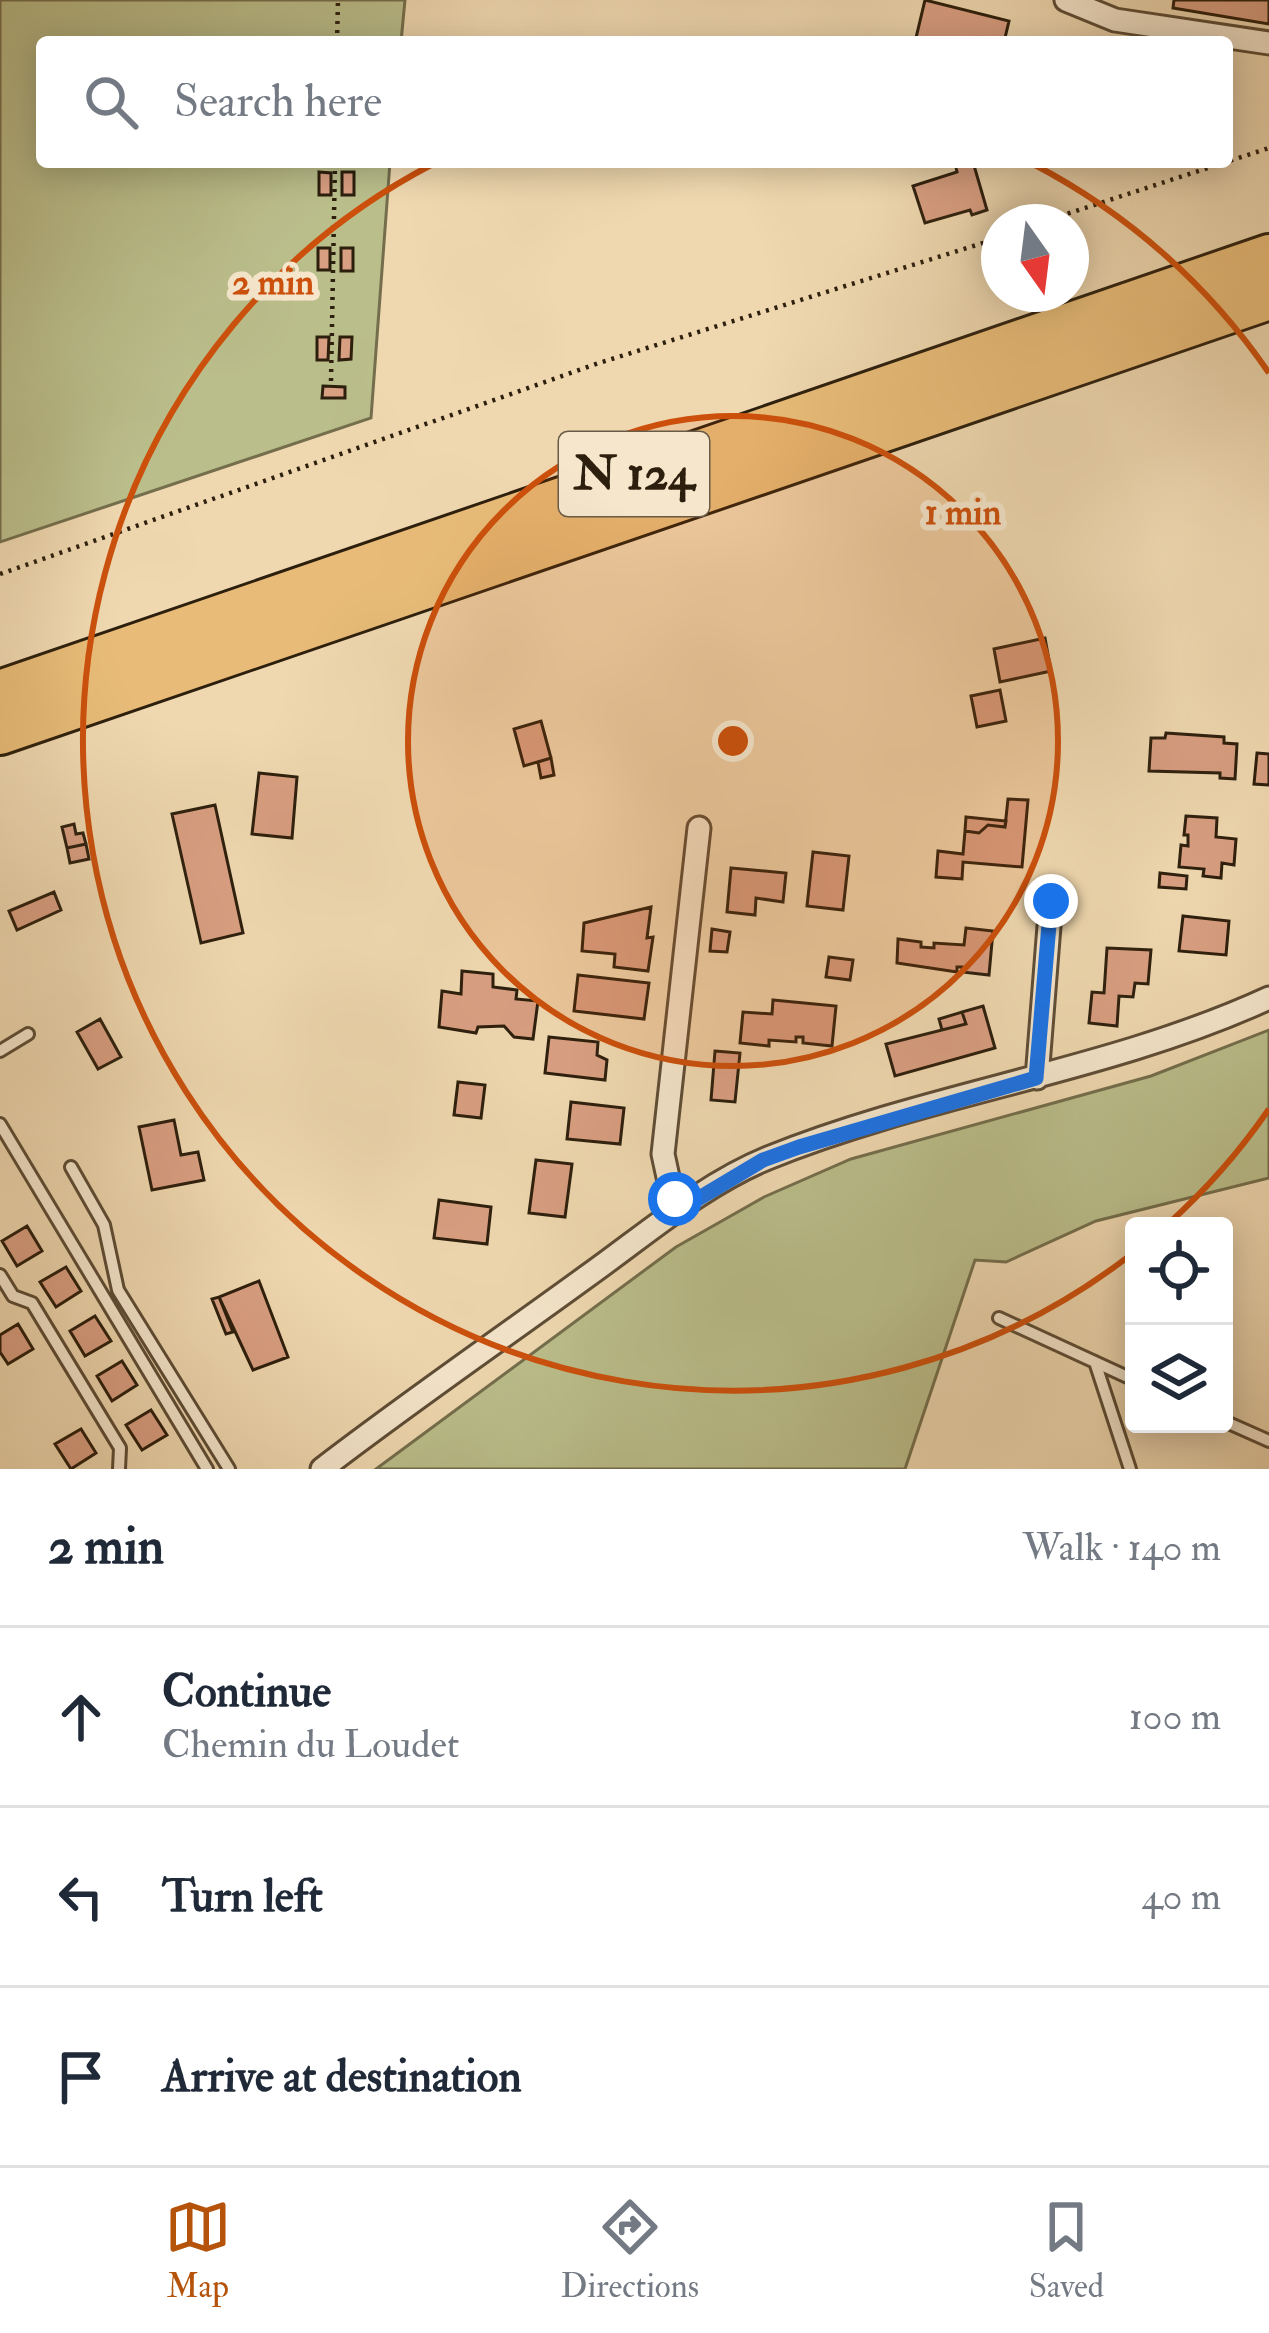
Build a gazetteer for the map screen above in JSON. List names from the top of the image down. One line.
{"streets":{"highway":["N 124"]},"north":"bottom","page":{"search":"Search here","heading":["2 min","Walk · 140 m"],"list":[["Continue","Chemin du Loudet","100 m"],["Turn left","40 m"],"Arrive at destination"],"nav":["Map","Directions","Saved"]},"rings":["2 min","1 min"]}
